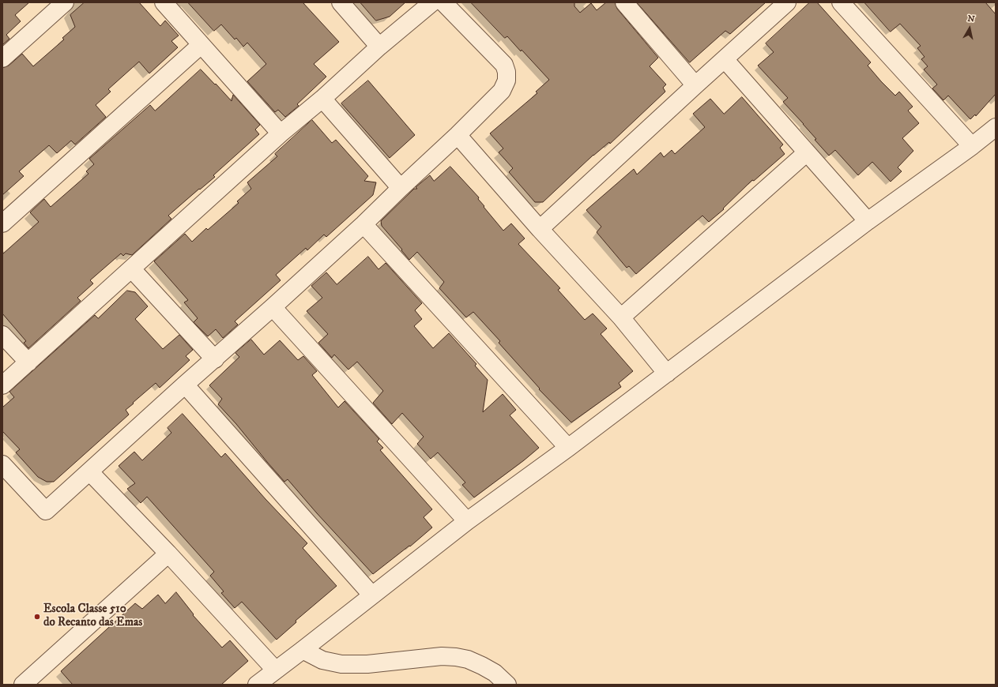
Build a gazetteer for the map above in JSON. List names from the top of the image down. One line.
{"places":["Escola Classe 510 do Recanto das Emas"],"north":"top"}
